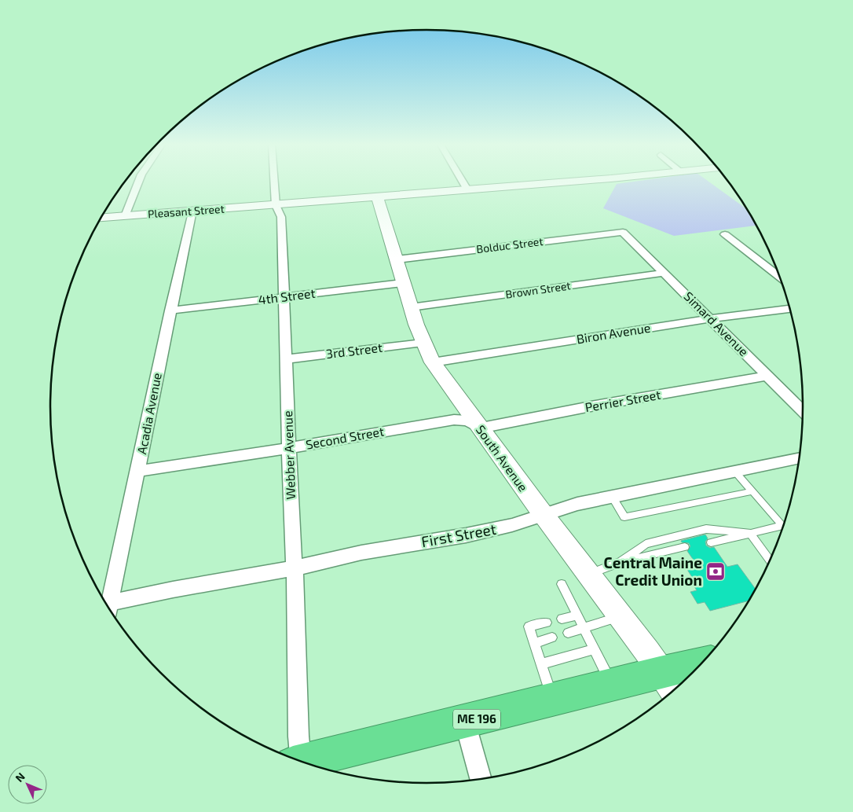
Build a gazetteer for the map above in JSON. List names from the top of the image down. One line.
{"streets":{"highway":["ME 196"],"street":["Pleasant Street","Bolduc Street","Brown Street","4th Street","Simard Avenue","Biron Avenue","3rd Street","Perrier Street","Acadia Avenue","Second Street","Webber Avenue","South Avenue","First Street"]},"crossings":[["Pleasant Street","Acadia Avenue"],["Pleasant Street","Webber Avenue"],["Pleasant Street","South Avenue"],["Bolduc Street","Simard Avenue"],["Bolduc Street","South Avenue"],["Brown Street","Simard Avenue"],["Brown Street","South Avenue"],["4th Street","Acadia Avenue"],["4th Street","Webber Avenue"],["4th Street","South Avenue"],["Simard Avenue","Biron Avenue"],["Simard Avenue","Perrier Street"],["Biron Avenue","South Avenue"],["3rd Street","Webber Avenue"],["3rd Street","South Avenue"],["Perrier Street","Second Street"],["Perrier Street","South Avenue"],["Acadia Avenue","Second Street"],["Second Street","Webber Avenue"],["Second Street","South Avenue"],["Webber Avenue","First Street"],["South Avenue","First Street"],["South Avenue","ME 196"]],"places":{"bank":["Central Maine Credit Union"]},"north":"top left"}
